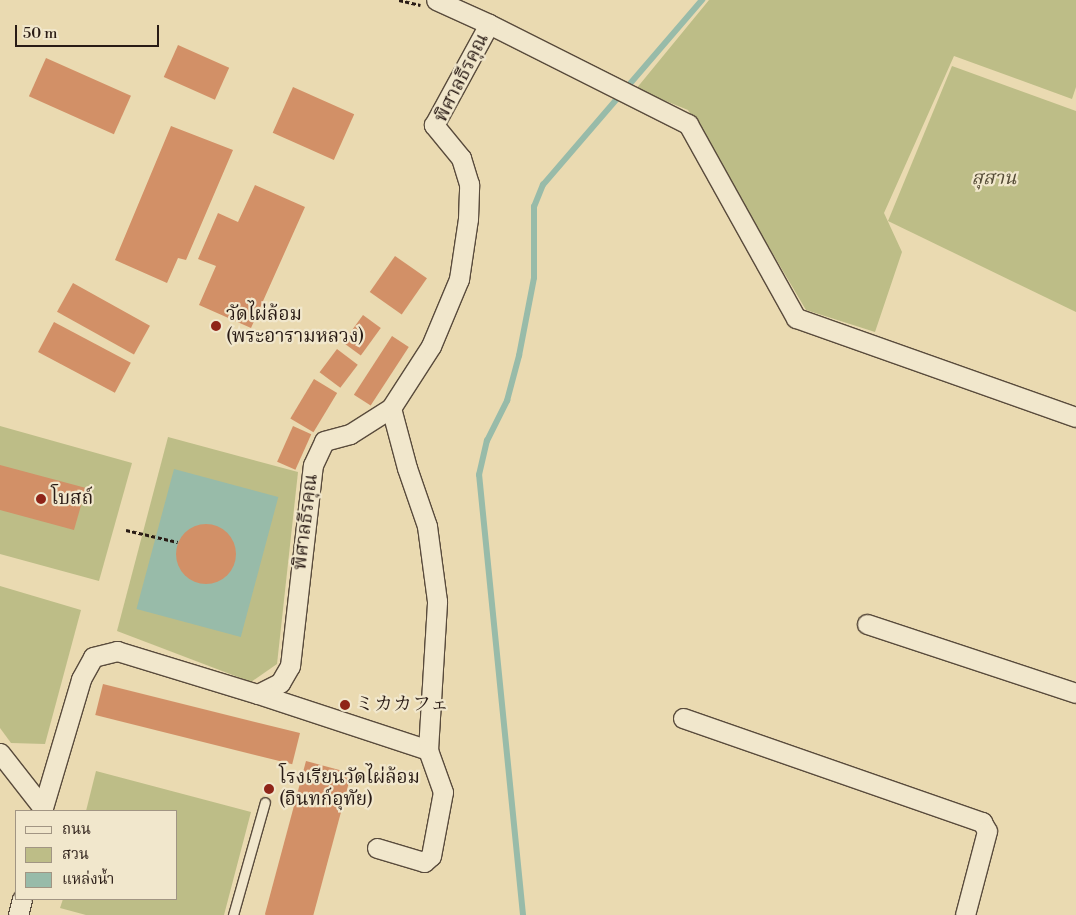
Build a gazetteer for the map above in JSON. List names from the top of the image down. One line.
{"streets":{"street":["พิศาลธีรคุณ"]},"parks":["สุสาน"],"places":["วัดไผ่ล้อม (พระอารามหลวง)","โบสถ์","ミカカフェ","โรงเรียนวัดไผ่ล้อม (อินทก์อุทัย)"],"legend":["ถนน","สวน","แหล่งน้ำ"],"scale_bar":"50 m"}
